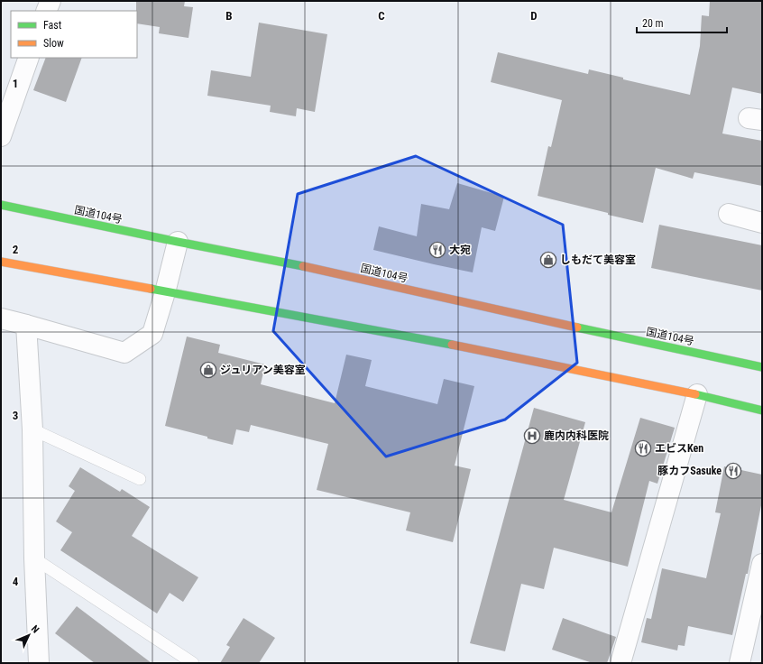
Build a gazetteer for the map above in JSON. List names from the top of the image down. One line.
{"streets":{"highway":["国道104号"]},"places":{"restaurant":["大宛","エビスKen","豚カフSasuke"],"shop":["しもだて美容室","ジュリアン美容室"],"hospital":["鹿内内科医院"]},"legend":["Fast","Slow"],"scale_bar":"20 m","north":"top right","grid":{"columns":["B","C","D"],"rows":["1","2","3","4"]}}
